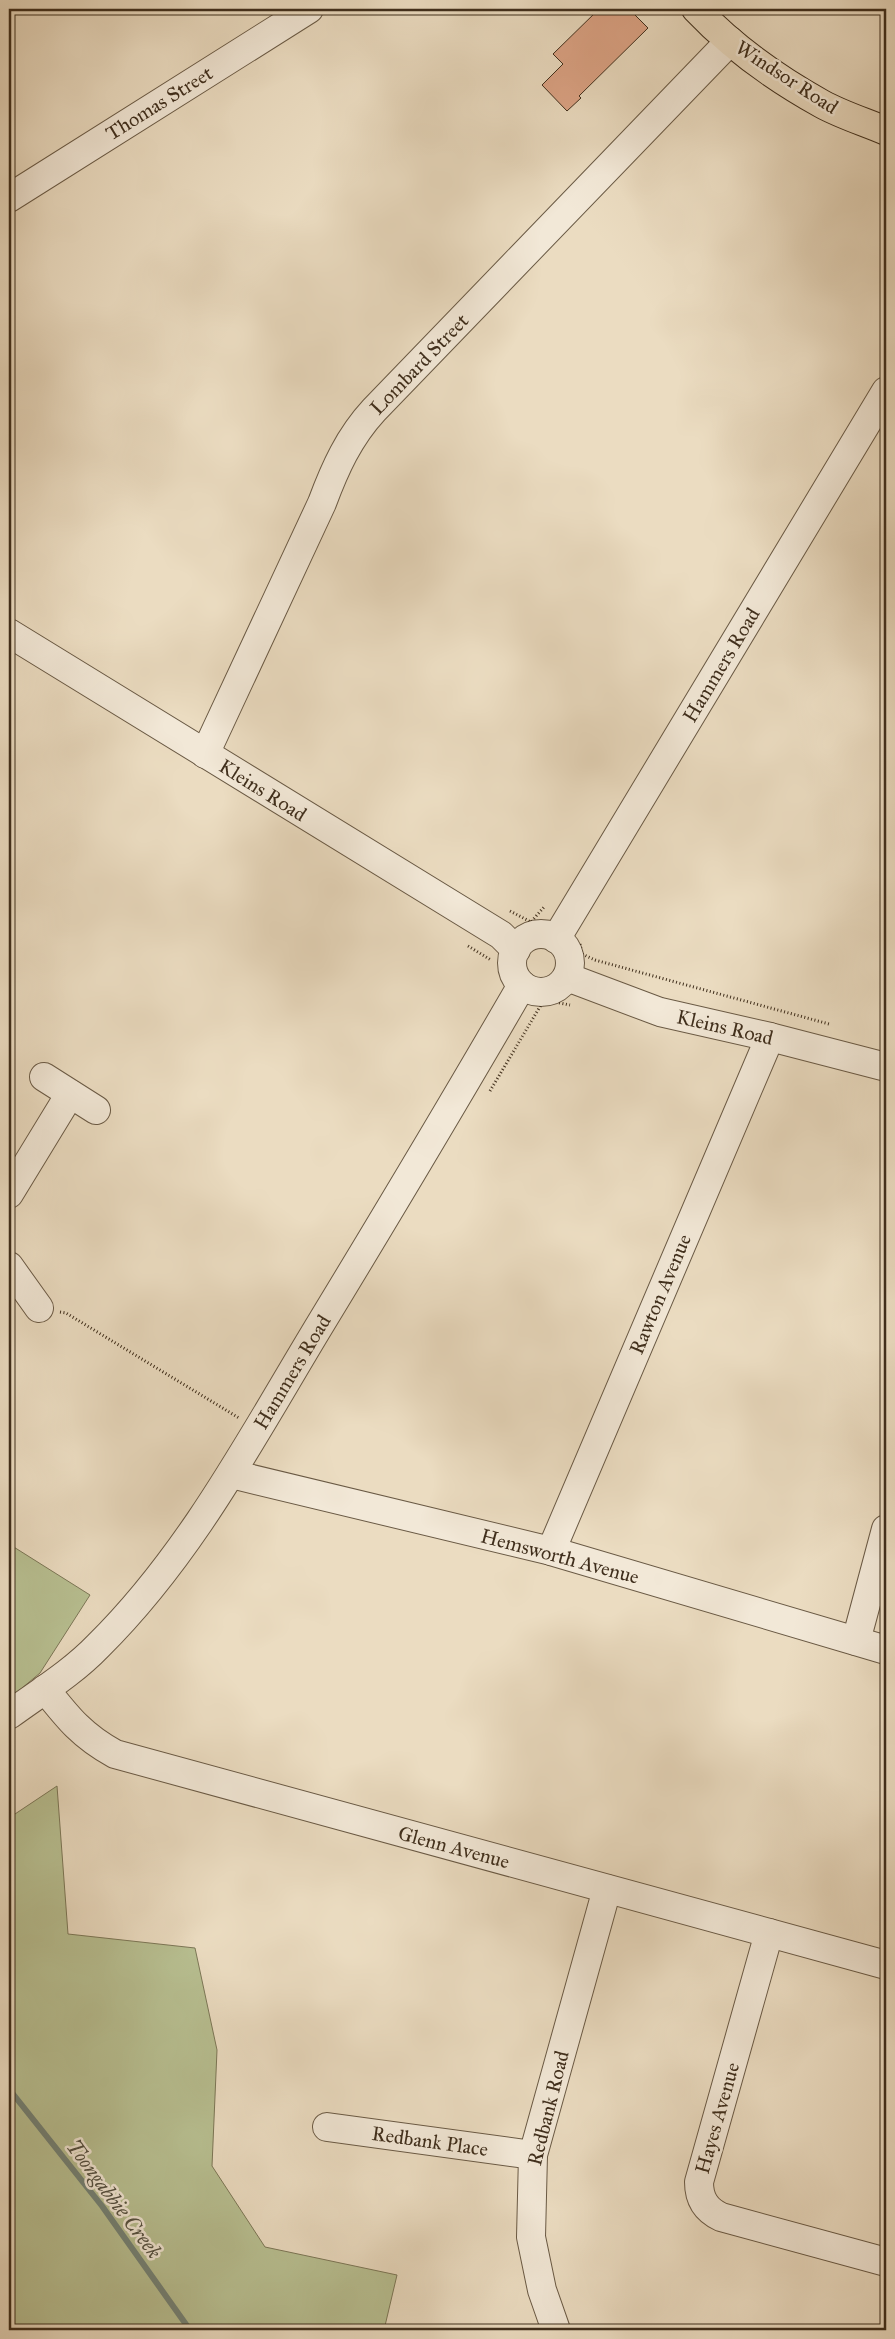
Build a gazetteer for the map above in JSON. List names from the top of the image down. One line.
{"streets":{"main road":["Windsor Road"],"street":["Thomas Street","Lombard Street","Hammers Road","Kleins Road","Rawton Avenue","Hemsworth Avenue","Glenn Avenue","Redbank Road","Hayes Avenue","Redbank Place"]},"crossings":[["Windsor Road","Lombard Street"],["Lombard Street","Kleins Road"],["Hammers Road","Kleins Road"],["Hammers Road","Hemsworth Avenue"],["Hammers Road","Glenn Avenue"],["Kleins Road","Rawton Avenue"],["Rawton Avenue","Hemsworth Avenue"],["Glenn Avenue","Redbank Road"],["Glenn Avenue","Hayes Avenue"],["Redbank Road","Redbank Place"]],"water":["Toongabbie Creek"]}
